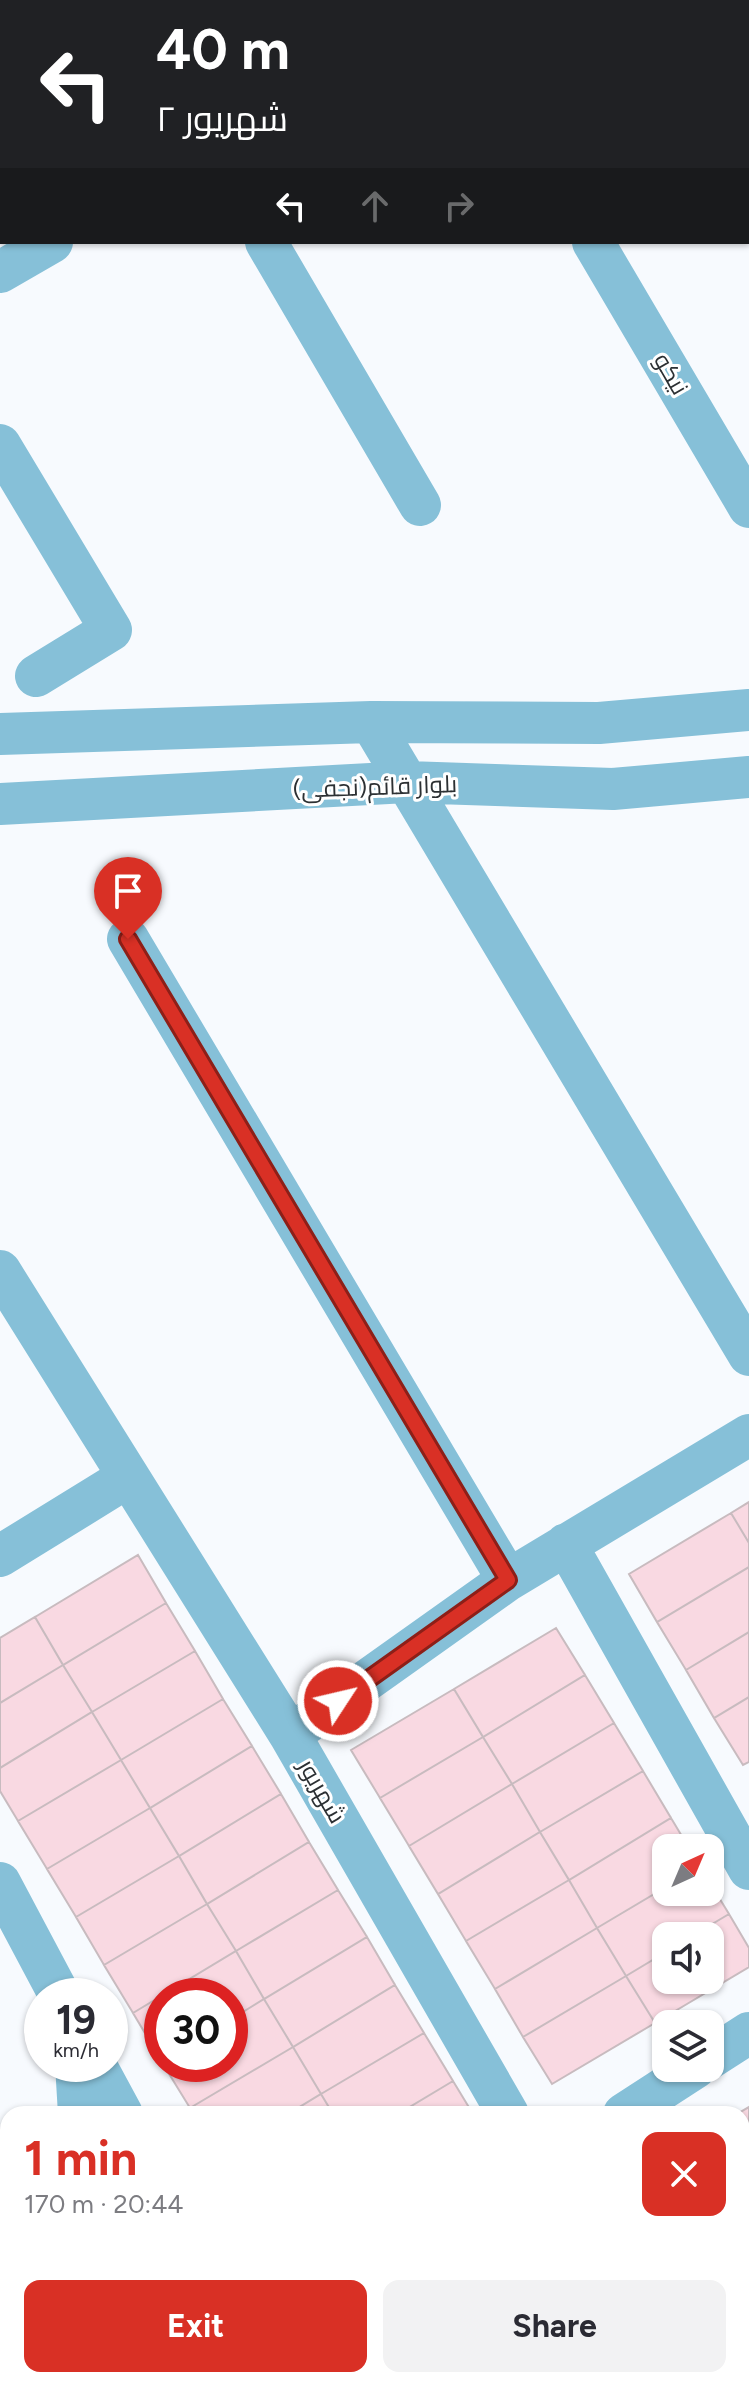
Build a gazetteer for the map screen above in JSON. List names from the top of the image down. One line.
{"streets":{"street":["نیکو","بلوار قائم(نجفی)","شهریور"]},"north":"top right","page":{"turn":["40 m","شهریور ۲"],"speed":"19 km/h","limit":"30","heading":["1 min","170 m · 20:44"],"buttons":["Exit","Share"]}}
